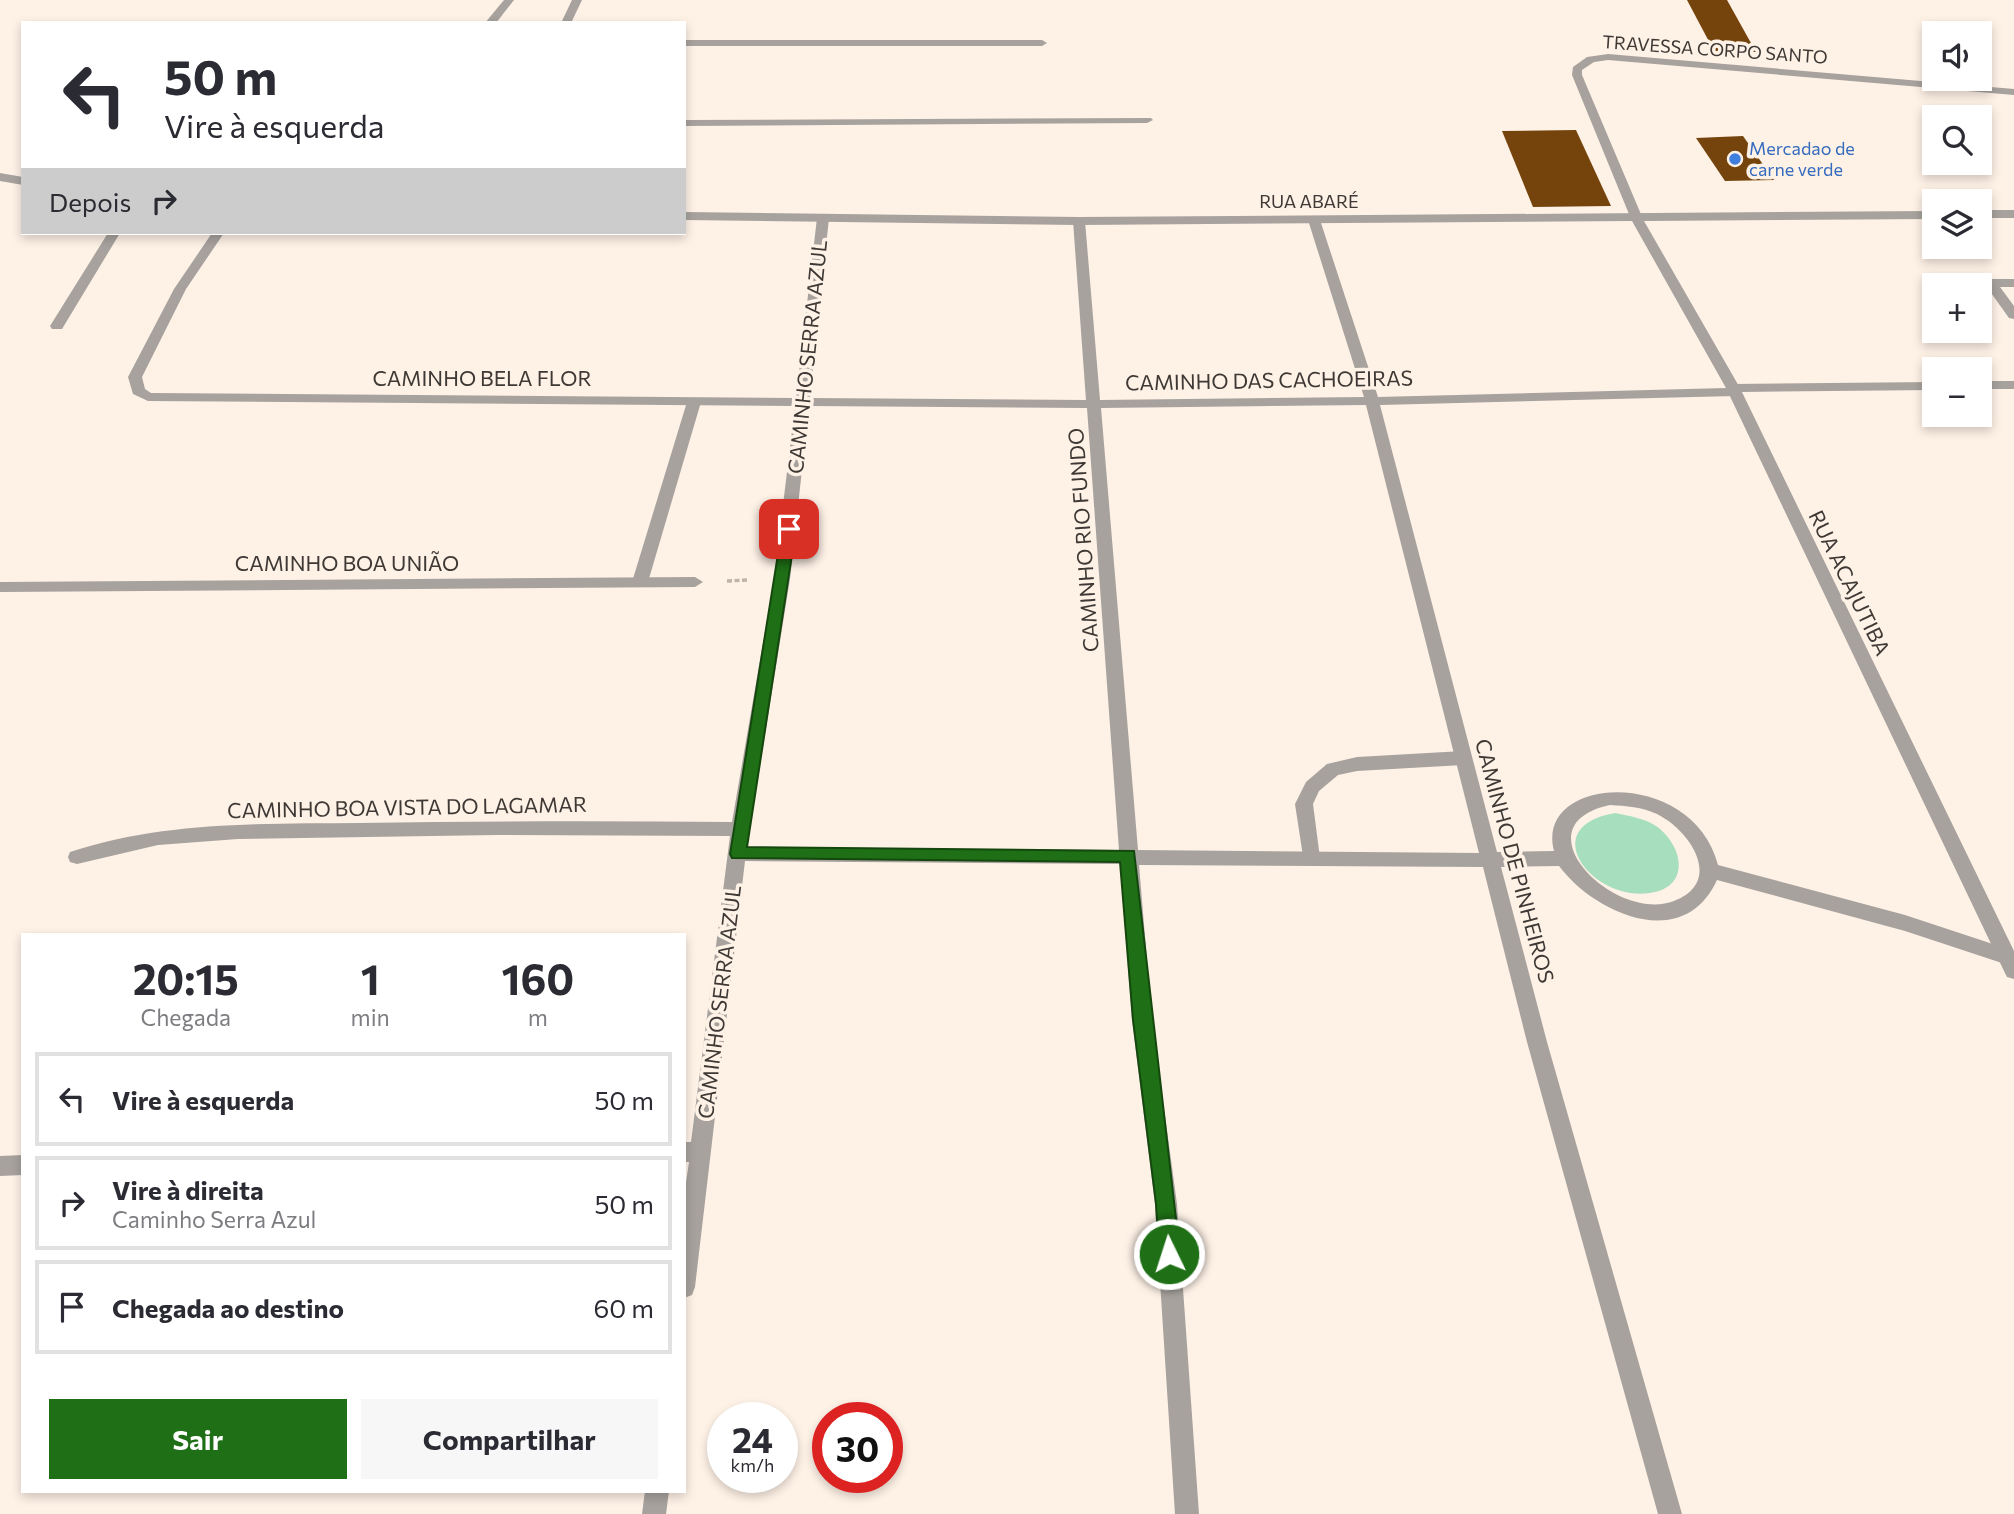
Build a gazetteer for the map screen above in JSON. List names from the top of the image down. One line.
{"streets":{"street":["TRAVESSA CORPO SANTO","RUA ABARÉ","CAMINHO SERRA AZUL","CAMINHO BELA FLOR","CAMINHO DAS CACHOEIRAS","CAMINHO RIO FUNDO","CAMINHO BOA UNIÃO","RUA ACAJUTIBA","CAMINHO BOA VISTA DO LAGAMAR","CAMINHO DE PINHEIROS"]},"crossings":[["TRAVESSA CORPO SANTO","RUA ABARÉ"],["TRAVESSA CORPO SANTO","RUA ACAJUTIBA"],["RUA ABARÉ","CAMINHO SERRA AZUL"],["RUA ABARÉ","CAMINHO RIO FUNDO"],["RUA ABARÉ","RUA ACAJUTIBA"],["RUA ABARÉ","CAMINHO DE PINHEIROS"],["CAMINHO SERRA AZUL","CAMINHO BELA FLOR"],["CAMINHO SERRA AZUL","CAMINHO DAS CACHOEIRAS"],["CAMINHO SERRA AZUL","CAMINHO BOA VISTA DO LAGAMAR"],["CAMINHO BELA FLOR","CAMINHO DAS CACHOEIRAS"],["CAMINHO DAS CACHOEIRAS","CAMINHO RIO FUNDO"],["CAMINHO DAS CACHOEIRAS","RUA ACAJUTIBA"],["CAMINHO DAS CACHOEIRAS","CAMINHO DE PINHEIROS"]],"places":["Mercadao de carne verde"],"page":{"map_buttons":["+","−"],"turn":["50 m","Vire à esquerda"],"then":"Depois","eta":["20:15","Chegada","1","min","160","m"],"list":[{"name":"Vire à esquerda","value":"50 m"},{"name":"Vire à direita","note":"Caminho Serra Azul","value":"50 m"},{"name":"Chegada ao destino","value":"60 m"}],"buttons":["Sair","Compartilhar"],"speed":"24 km/h","limit":"30"}}
